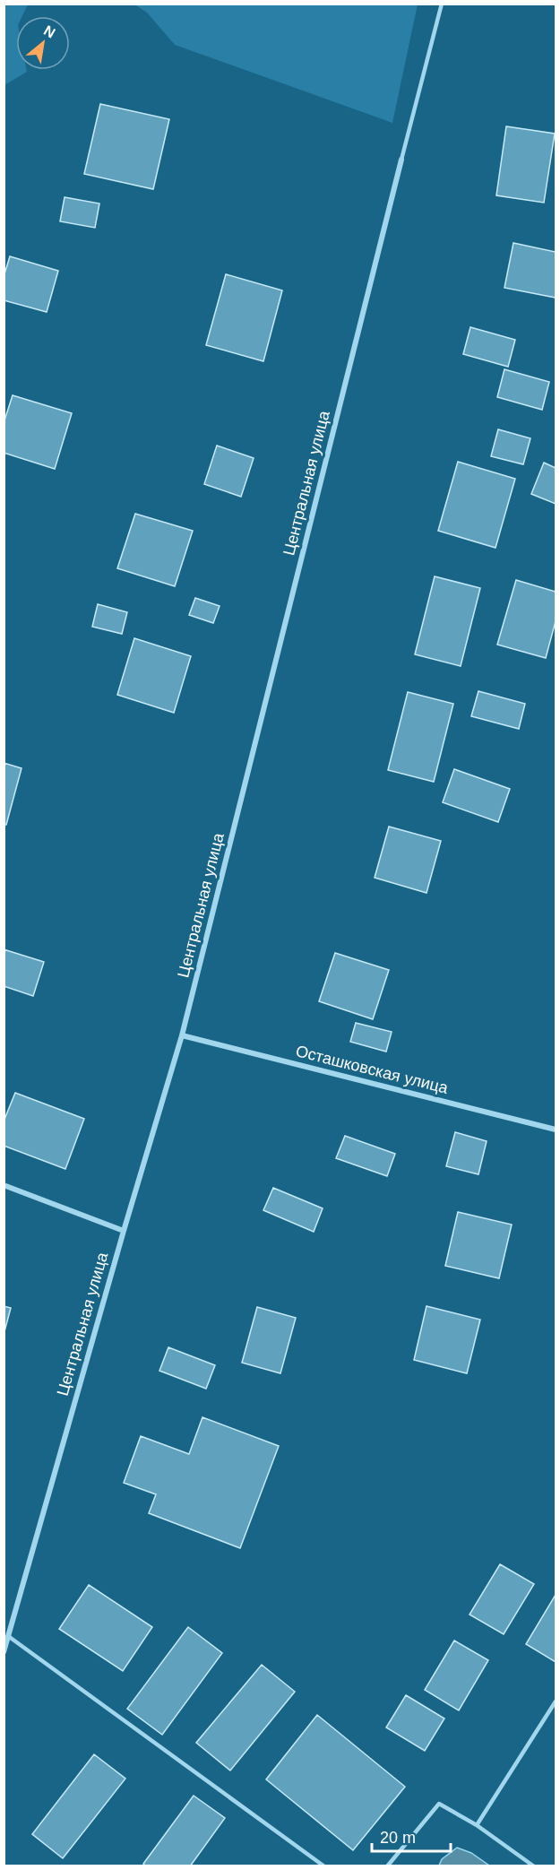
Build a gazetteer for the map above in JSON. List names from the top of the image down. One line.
{"streets":{"street":["Центральная улица","Осташковская улица"]},"crossings":[["Центральная улица","Осташковская улица"]],"scale_bar":"20 m","north":"top right"}
